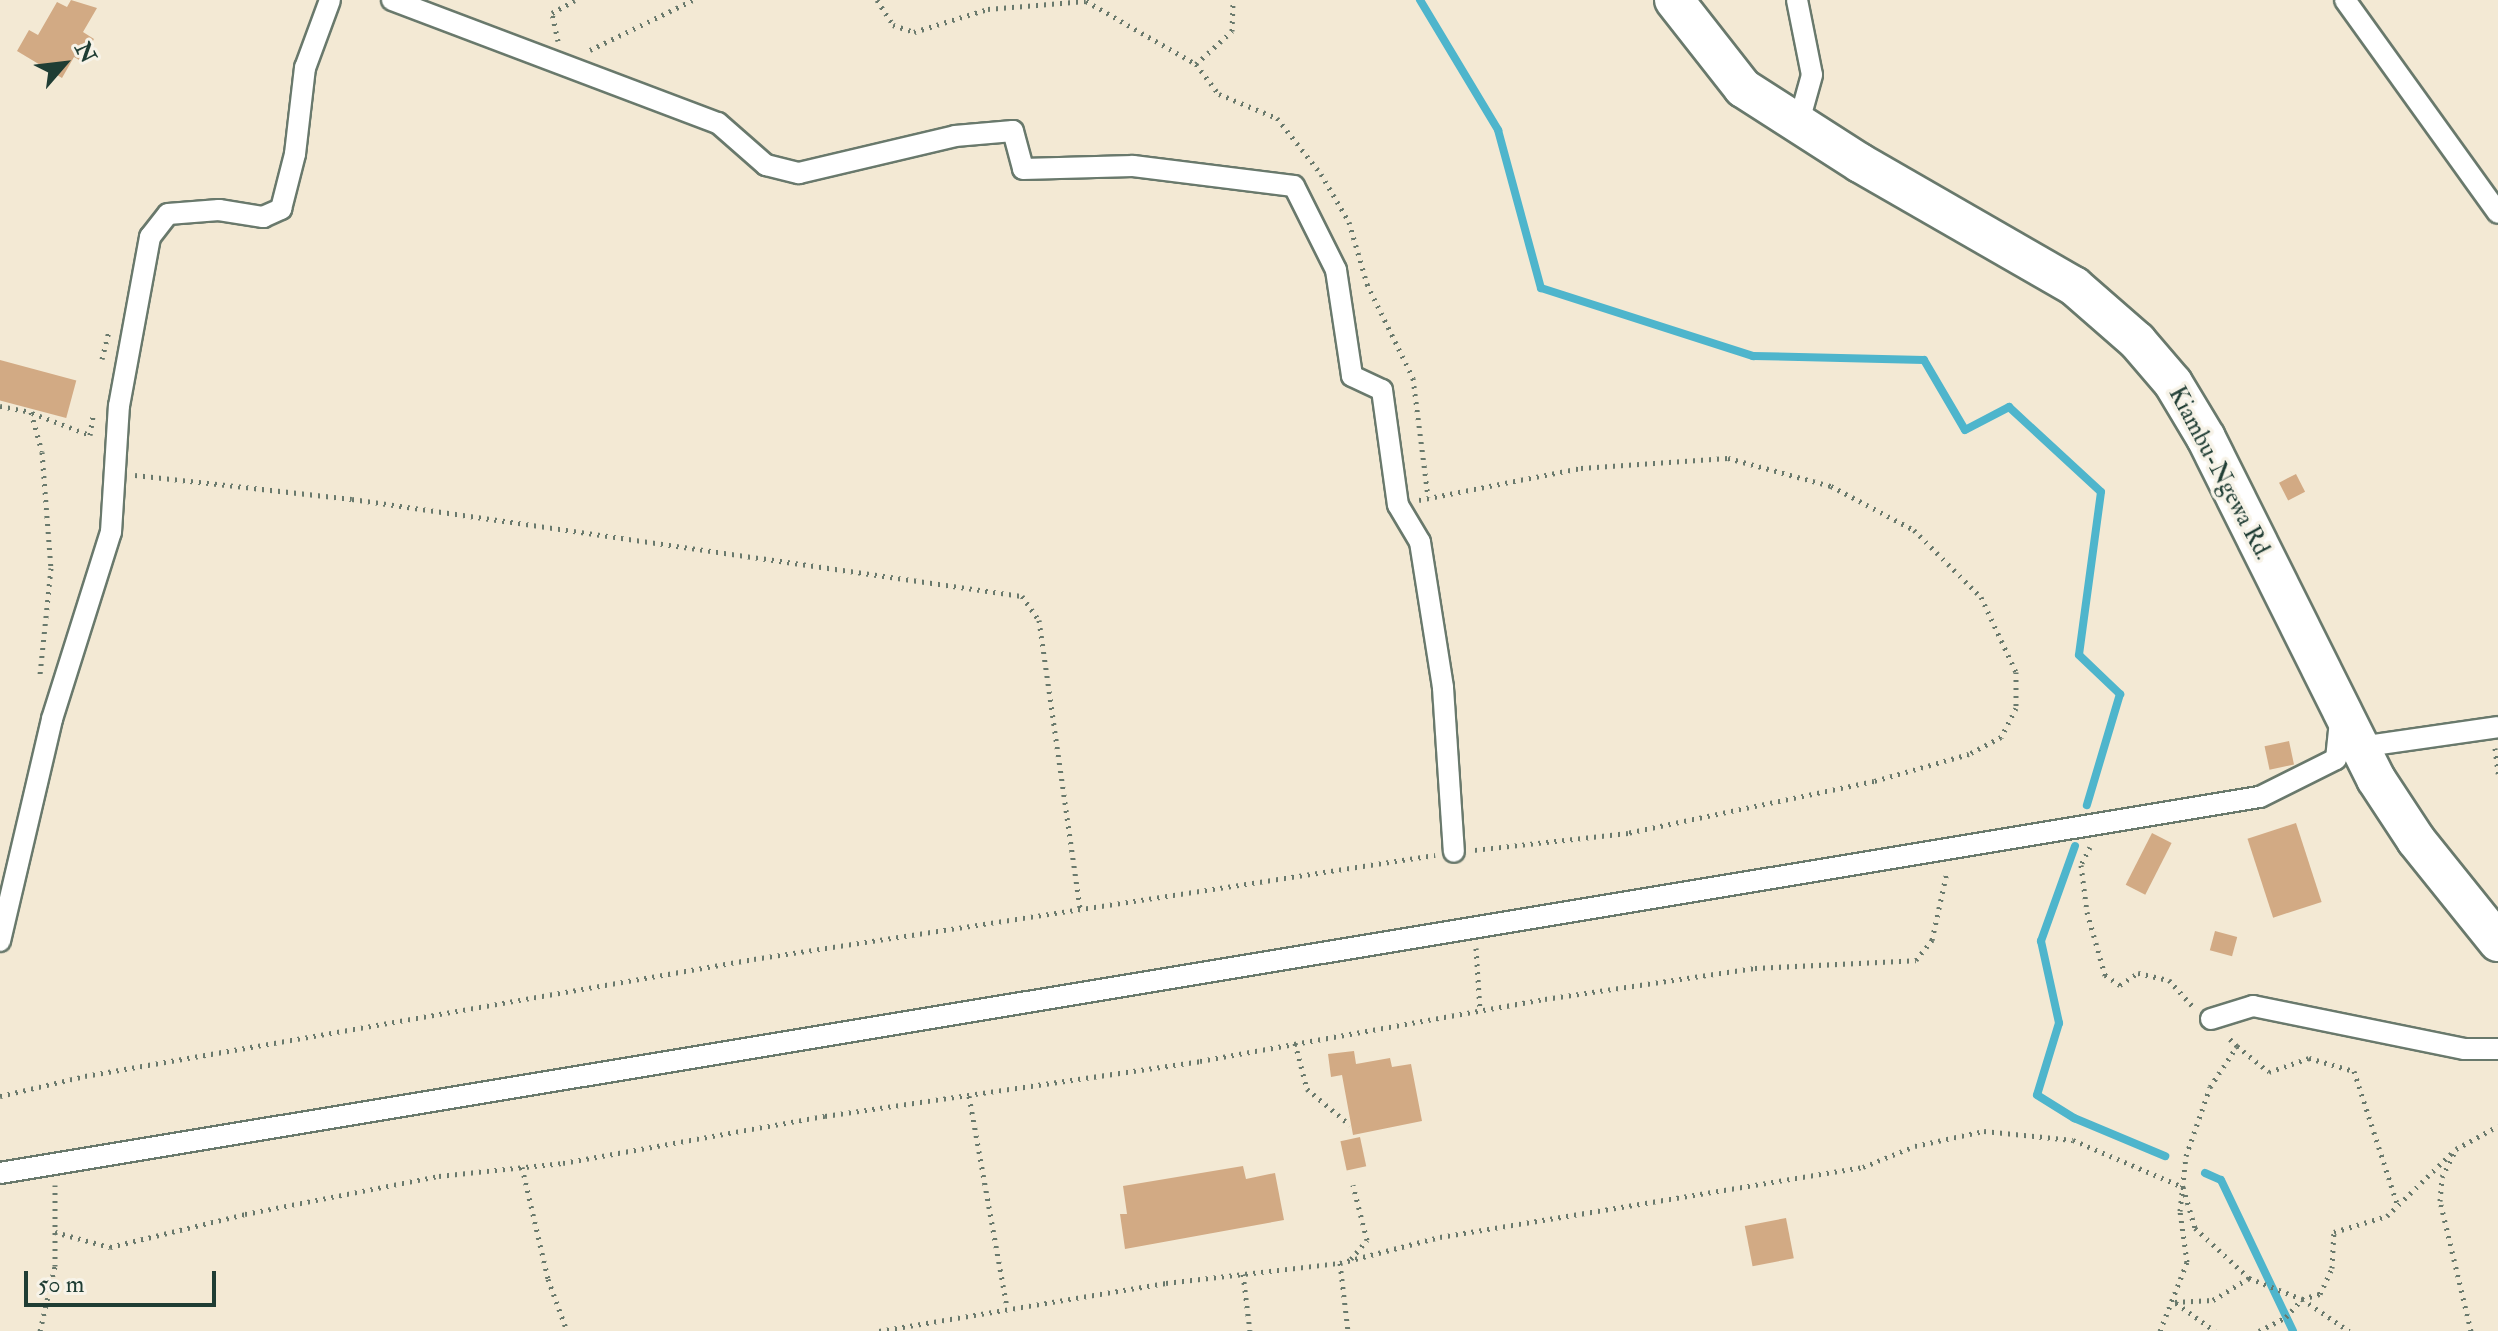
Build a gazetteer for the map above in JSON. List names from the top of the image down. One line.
{"streets":{"highway":["Kiambu-Ngewa Rd."]},"scale_bar":"50 m","north":"top right"}
